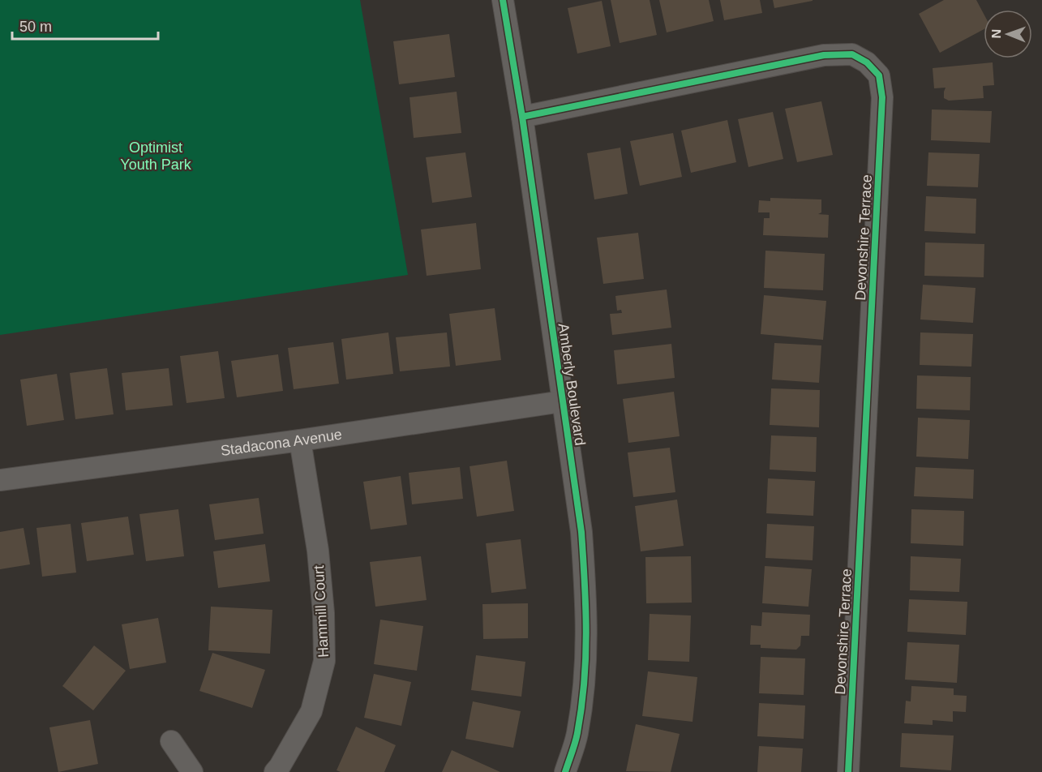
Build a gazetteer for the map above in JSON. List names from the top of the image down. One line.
{"streets":{"street":["Devonshire Terrace","Amberly Boulevard","Stadacona Avenue","Hammill Court"]},"crossings":[["Devonshire Terrace","Amberly Boulevard"],["Amberly Boulevard","Stadacona Avenue"],["Stadacona Avenue","Hammill Court"]],"parks":["Optimist Youth Park"],"scale_bar":"50 m","north":"left"}
